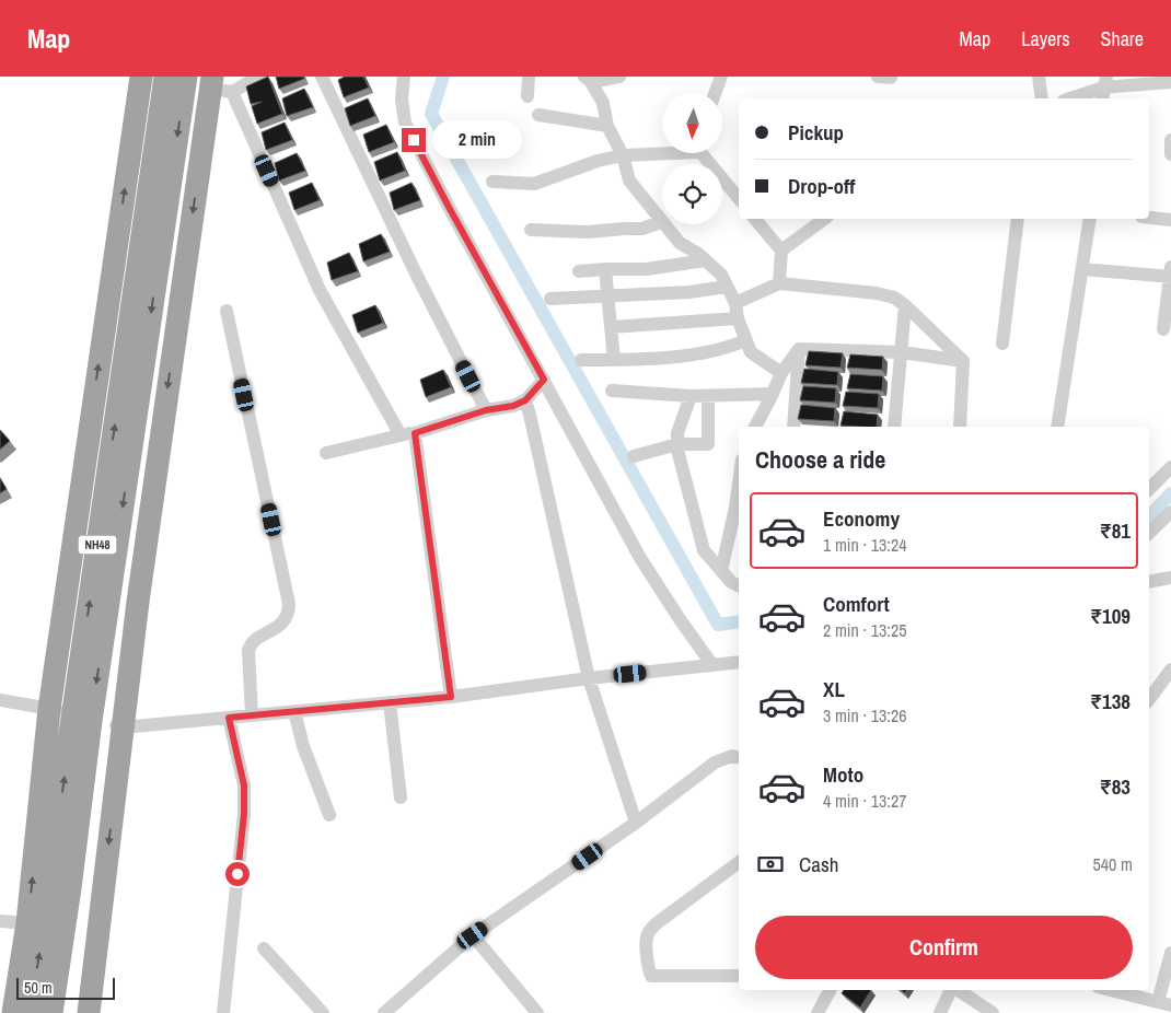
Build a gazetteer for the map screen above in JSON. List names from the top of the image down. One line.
{"streets":{"highway":["NH48"]},"scale_bar":"50 m","north":"bottom","page":{"header":"Map","nav":["Map","Layers","Share"],"banner":["Pickup","Drop-off"],"bubble":"2 min","heading":"Choose a ride","list":[{"name":"Economy","note":"1 min · 13:24","value":"₹81"},{"name":"Comfort","note":"2 min · 13:25","value":"₹109"},{"name":"XL","note":"3 min · 13:26","value":"₹138"},{"name":"Moto","note":"4 min · 13:27","value":"₹83"}],"pay":["Cash","540 m"],"buttons":"Confirm","scale":"50 m"}}
